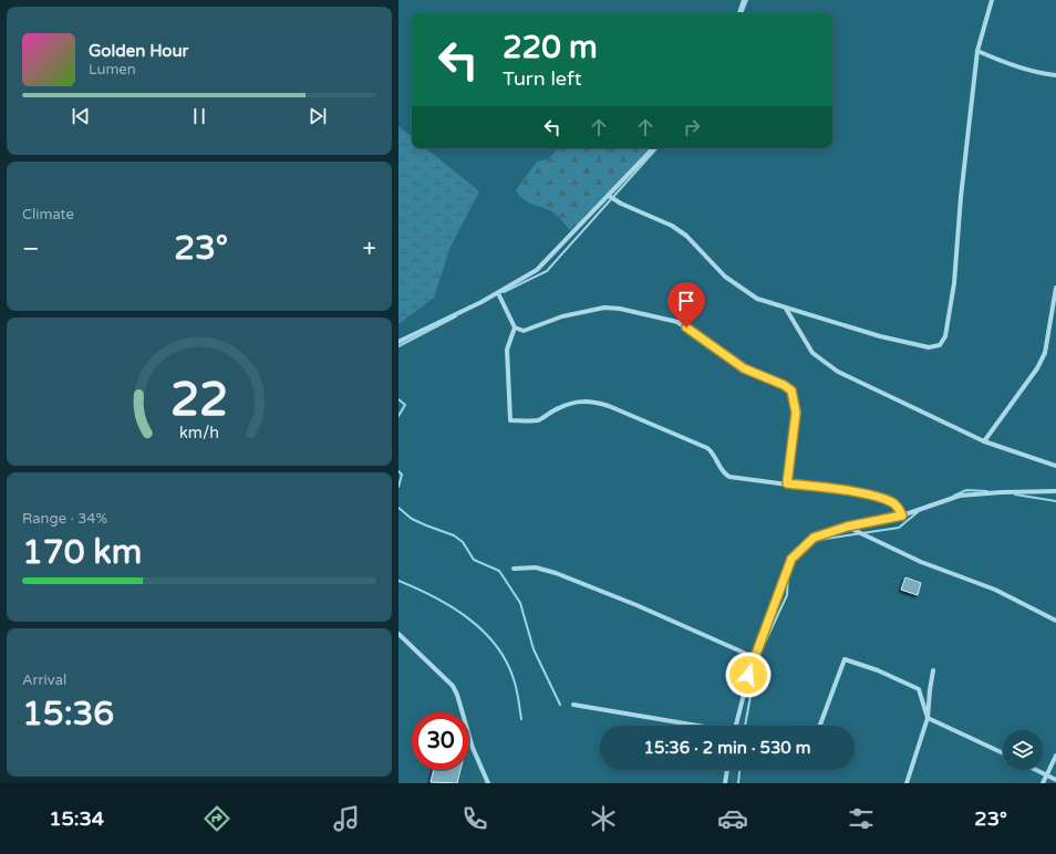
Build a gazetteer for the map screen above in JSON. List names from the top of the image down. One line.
{"page":{"turn":["220 m","Turn left"],"song":["Golden Hour","Lumen"],"tile":["Climate",["Range · 34%","170 km"],["Arrival","15:36"]],"heat":["−","23°","+"],"limit":"30","trip":"15:36 · 2 min · 530 m","tabs":["15:34","23°"],"gauge":["22","km/h"]}}
